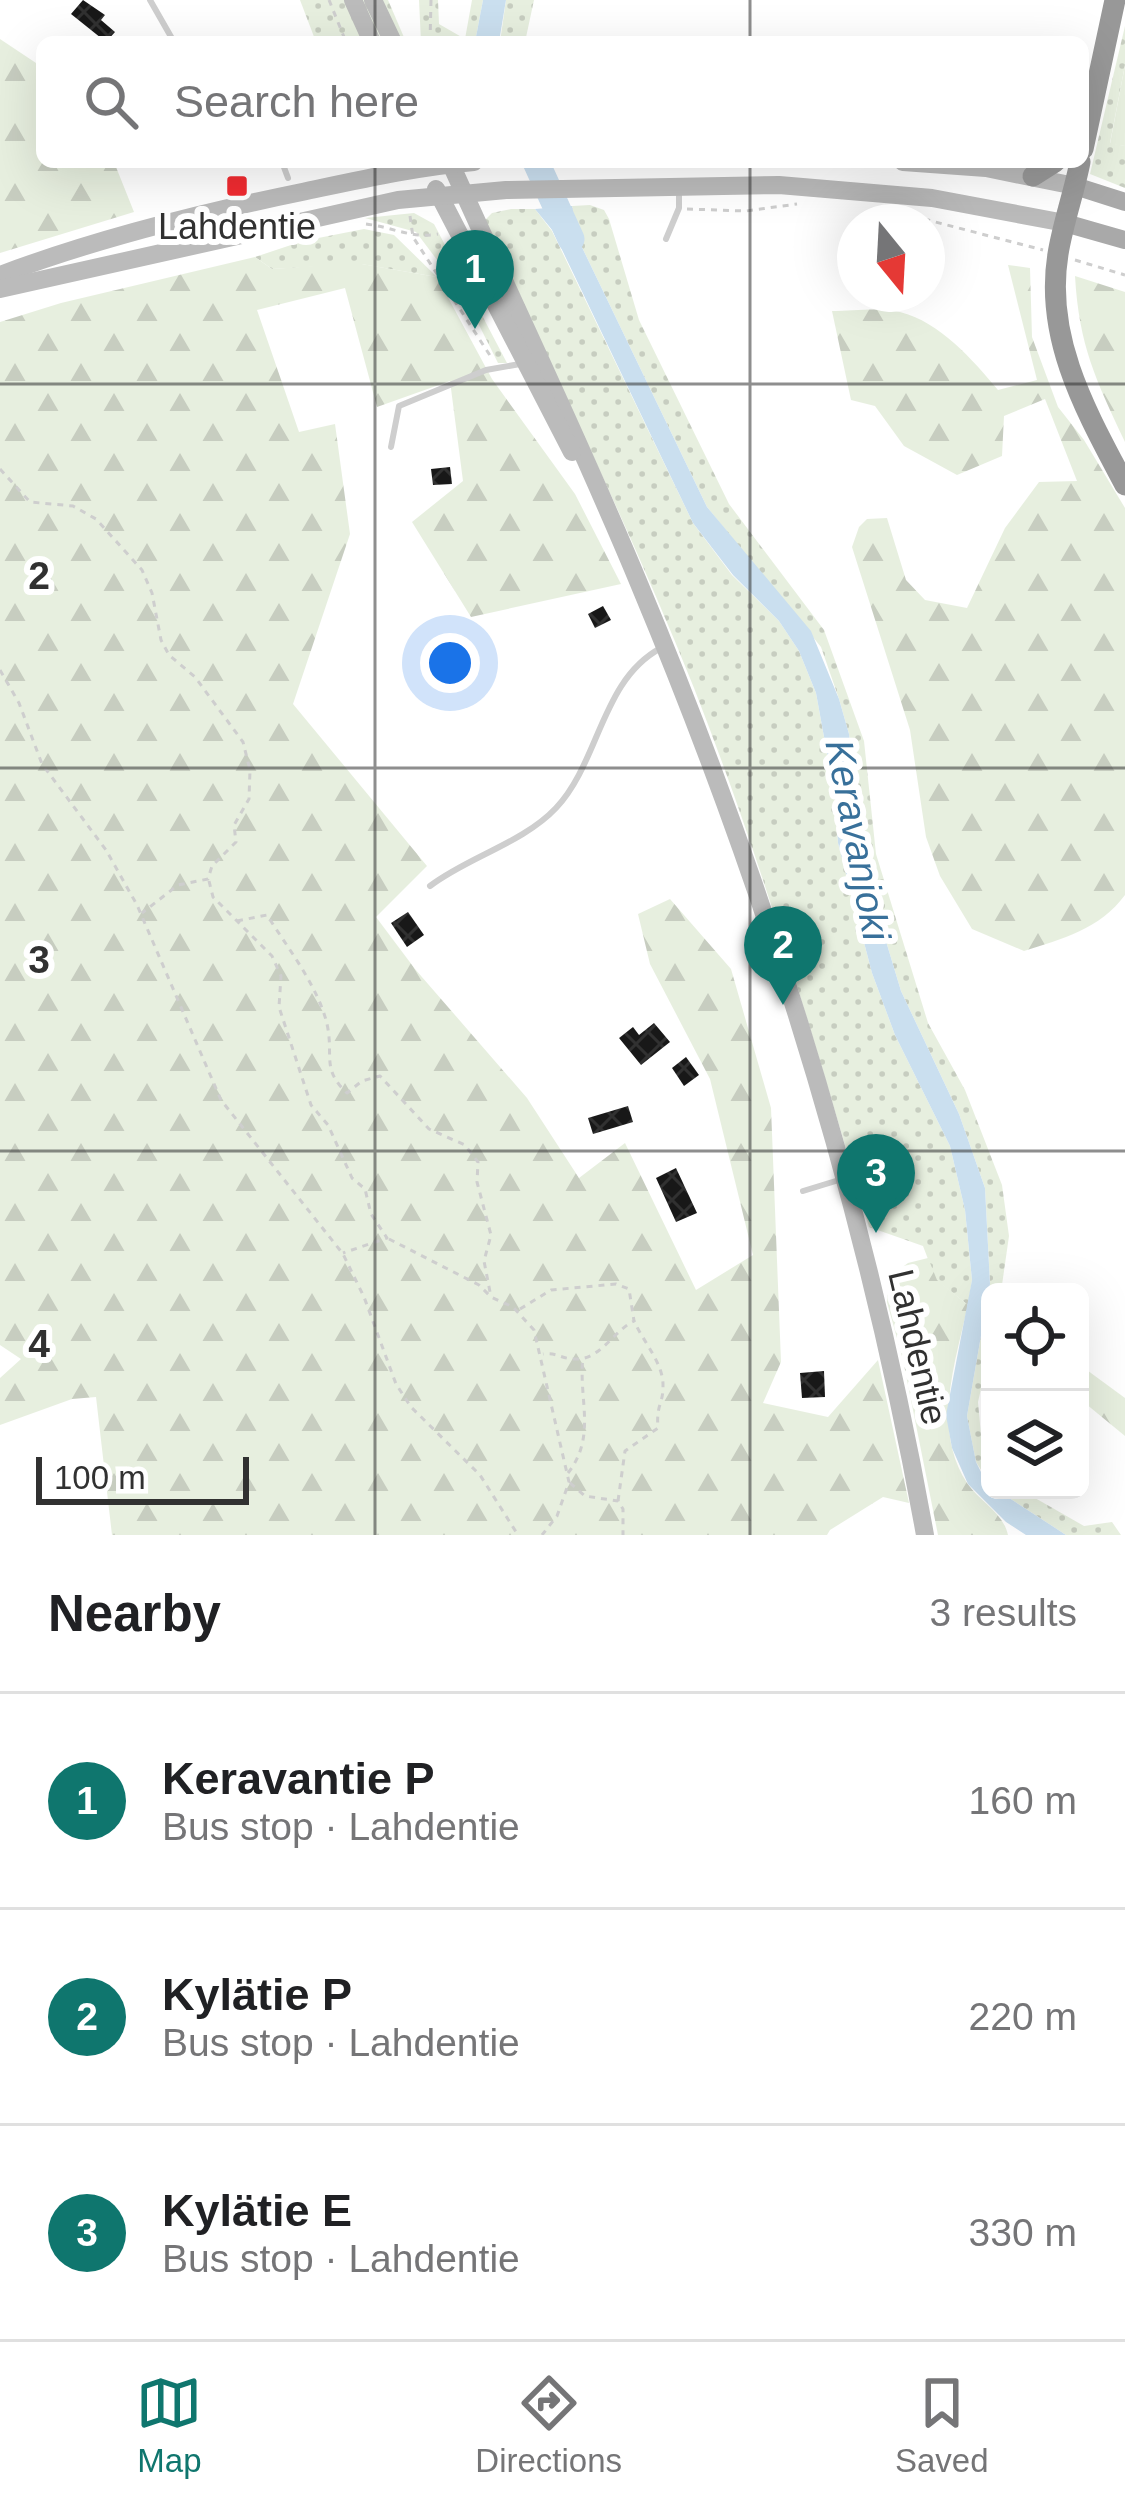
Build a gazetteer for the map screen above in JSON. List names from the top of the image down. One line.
{"streets":{"main road":["Lahdentie"]},"water":["Keravanjoki"],"places":{"transit":["Lahdentie"]},"scale_bar":"100 m","north":"bottom","page":{"search":"Search here","pins":["1","2","3"],"scale":"100 m","heading":["Nearby","3 results"],"list":[{"mark":"1","name":"Keravantie P","note":"Bus stop · Lahdentie","value":"160 m"},{"mark":"2","name":"Kylätie P","note":"Bus stop · Lahdentie","value":"220 m"},{"mark":"3","name":"Kylätie E","note":"Bus stop · Lahdentie","value":"330 m"}],"nav":["Map","Directions","Saved"]},"grid":{"rows":["2","3","4"]}}
